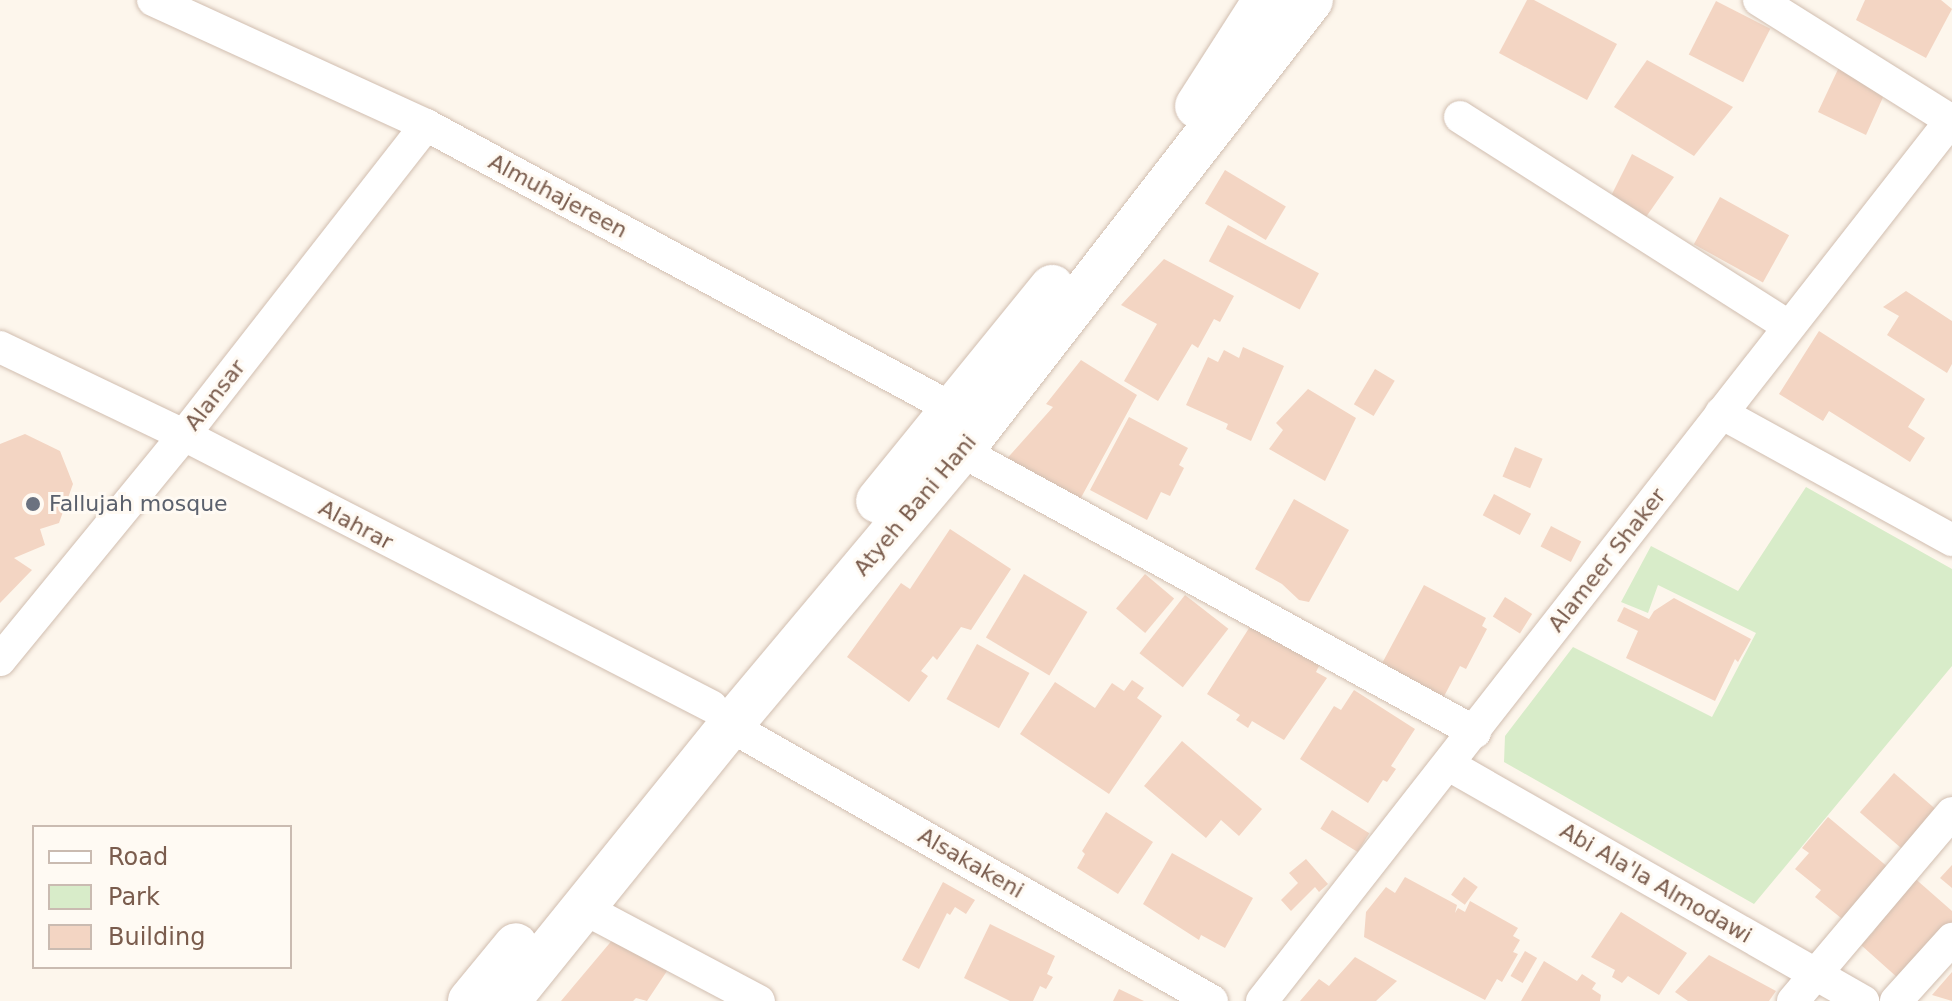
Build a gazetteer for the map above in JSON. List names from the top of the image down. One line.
{"streets":{"main road":["Atyeh Bani Hani"],"street":["Almuhajereen","Alansar","Alahrar","Alameer Shaker","Alsakakeni","Abi Ala'la Almodawi"]},"crossings":[["Almuhajereen","Alansar"],["Almuhajereen","Atyeh Bani Hani"],["Almuhajereen","Alameer Shaker"],["Alansar","Alahrar"],["Atyeh Bani Hani","Alahrar"],["Atyeh Bani Hani","Alsakakeni"],["Alahrar","Alsakakeni"],["Alameer Shaker","Abi Ala'la Almodawi"]],"places":["Fallujah mosque"],"legend":["Road","Park","Building"]}
